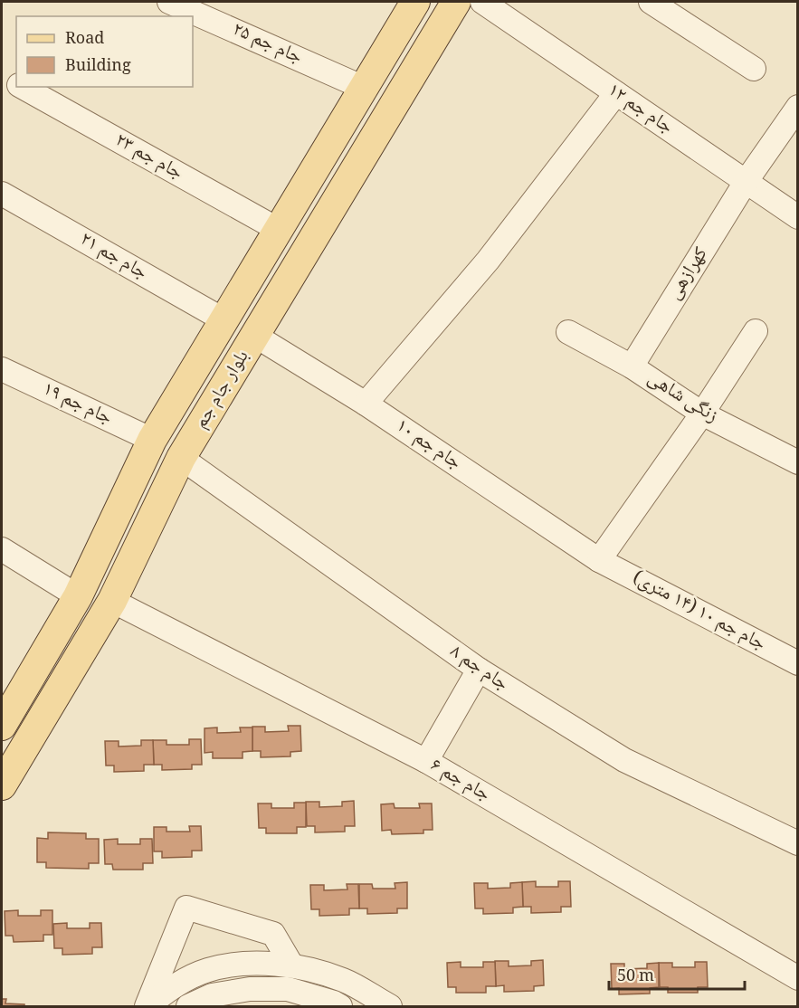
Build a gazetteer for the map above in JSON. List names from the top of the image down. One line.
{"streets":{"main road":["بلوار جام جم"],"street":["جام جم ۲۵","جام جم ۱۲","جام جم ۲۳","جام جم ۲۱","کهرازهی","زنگی شاهی","جام جم ۱۹","جام جم ۱۰","جام جم ۱۰ (۱۴ متری)","جام جم ۸","جام جم ۶"]},"crossings":[["جام جم ۲۵","بلوار جام جم"],["جام جم ۱۲","کهرازهی"],["جام جم ۲۳","بلوار جام جم"],["جام جم ۲۱","بلوار جام جم"],["کهرازهی","زنگی شاهی"],["بلوار جام جم","جام جم ۱۹"],["بلوار جام جم","جام جم ۱۰"],["بلوار جام جم","جام جم ۸"],["بلوار جام جم","جام جم ۶"],["جام جم ۱۰","جام جم ۱۰ (۱۴ متری)"]],"legend":["Road","Building"],"scale_bar":"50 m"}
